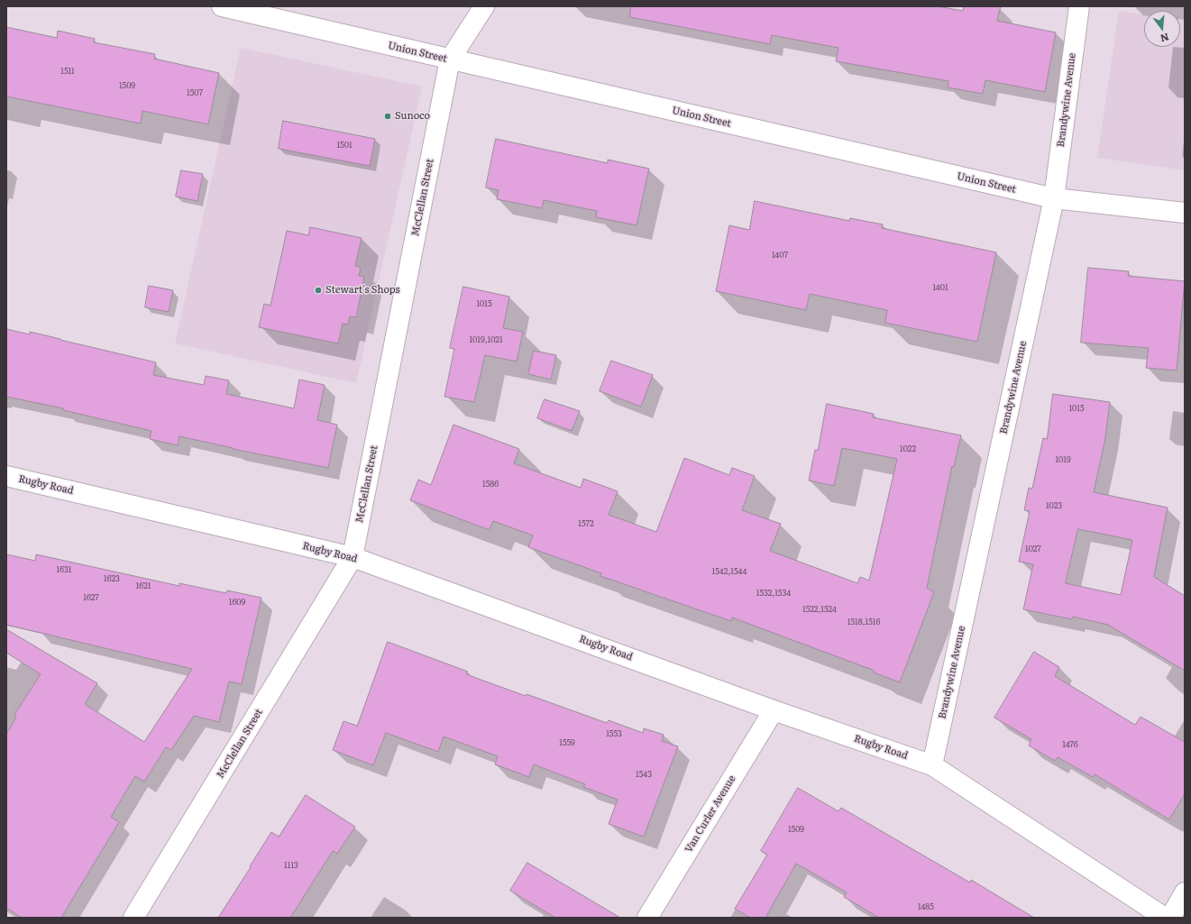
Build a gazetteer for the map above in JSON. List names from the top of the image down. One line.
{"streets":{"street":["Union Street","Brandywine Avenue","McClellan Street","Rugby Road","Van Curler Avenue"]},"crossings":[["Union Street","Brandywine Avenue"],["Union Street","McClellan Street"],["Brandywine Avenue","Rugby Road"],["McClellan Street","Rugby Road"],["Rugby Road","Van Curler Avenue"]],"places":["Sunoco","Stewart's Shops"],"house_numbers":["1511","1509","1507","1501","1407","1401","1015","1019,1021","1015","1022","1019","1586","1023","1572","1027","1631","1542,1544","1623","1621","1532,1534","1627","1609","1522,1524","1518,1516","1553","1559","1476","1543","1509","1113","1485"],"north":"bottom"}
